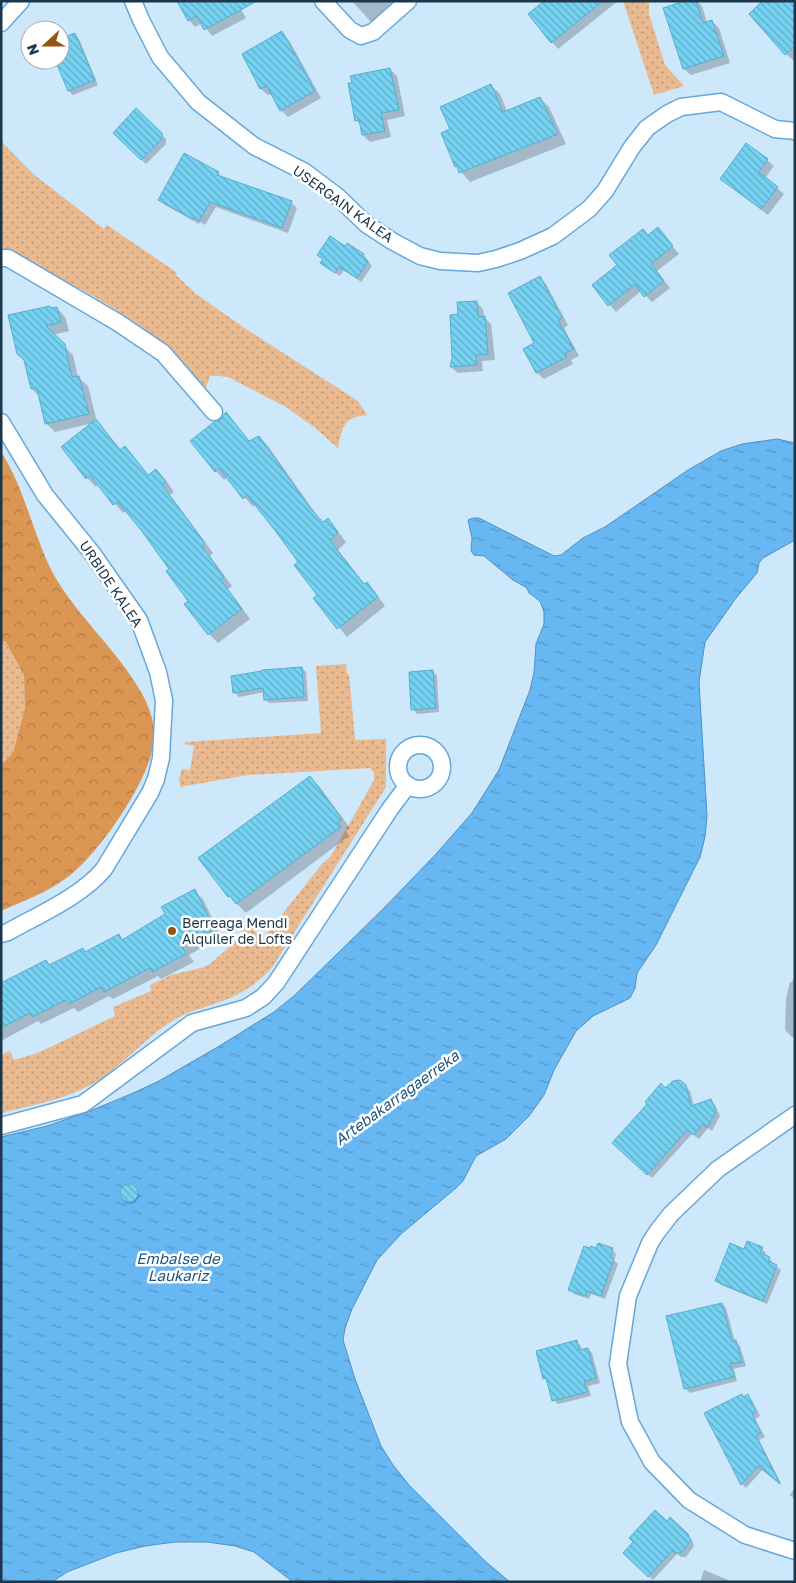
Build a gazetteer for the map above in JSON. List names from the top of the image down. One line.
{"streets":{"street":["USERGAIN KALEA","URBIDE KALEA"]},"water":["Artebakarragaerreka","Embalse de Laukariz"],"places":["Berreaga Mendi Alquiler de Lofts"],"north":"left"}
